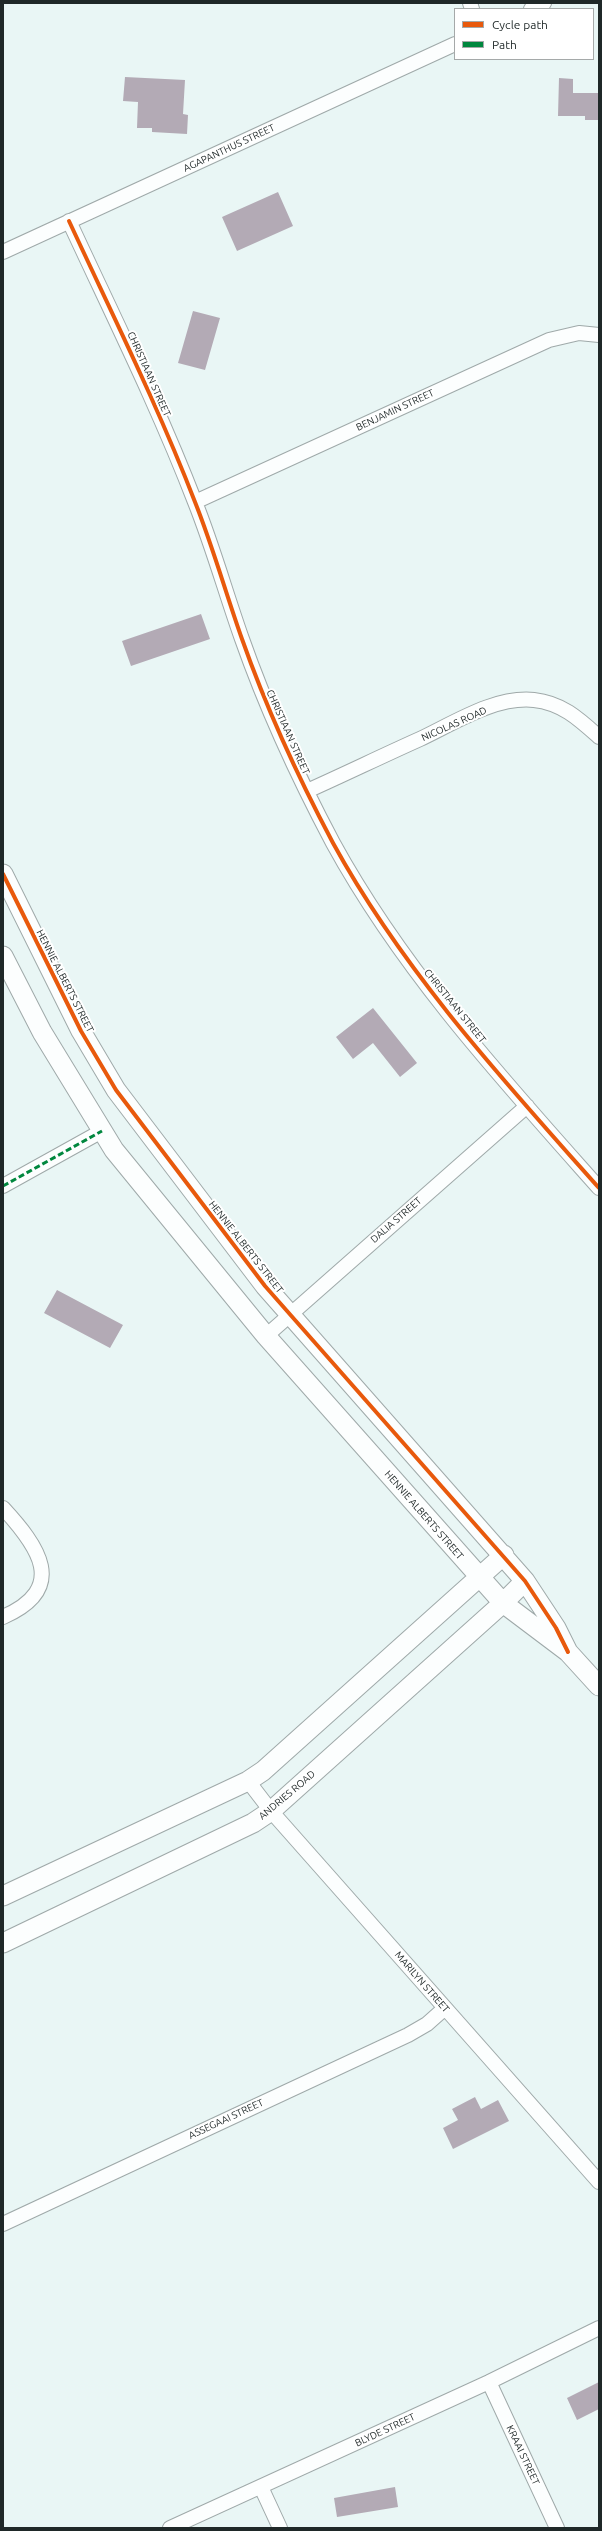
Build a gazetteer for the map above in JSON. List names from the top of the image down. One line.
{"streets":{"street":["AGAPANTHUS STREET","CHRISTIAAN STREET","BENJAMIN STREET","NICOLAS ROAD","HENNIE ALBERTS STREET","DALIA STREET","ANDRIES ROAD","MARILYN STREET","ASSEGAAI STREET","BLYDE STREET","KRAAI STREET"]},"crossings":[["AGAPANTHUS STREET","CHRISTIAAN STREET"],["CHRISTIAAN STREET","BENJAMIN STREET"],["CHRISTIAAN STREET","NICOLAS ROAD"],["CHRISTIAAN STREET","DALIA STREET"],["HENNIE ALBERTS STREET","DALIA STREET"],["HENNIE ALBERTS STREET","ANDRIES ROAD"],["ANDRIES ROAD","MARILYN STREET"],["MARILYN STREET","ASSEGAAI STREET"],["BLYDE STREET","KRAAI STREET"]],"legend":["Cycle path","Path"]}
